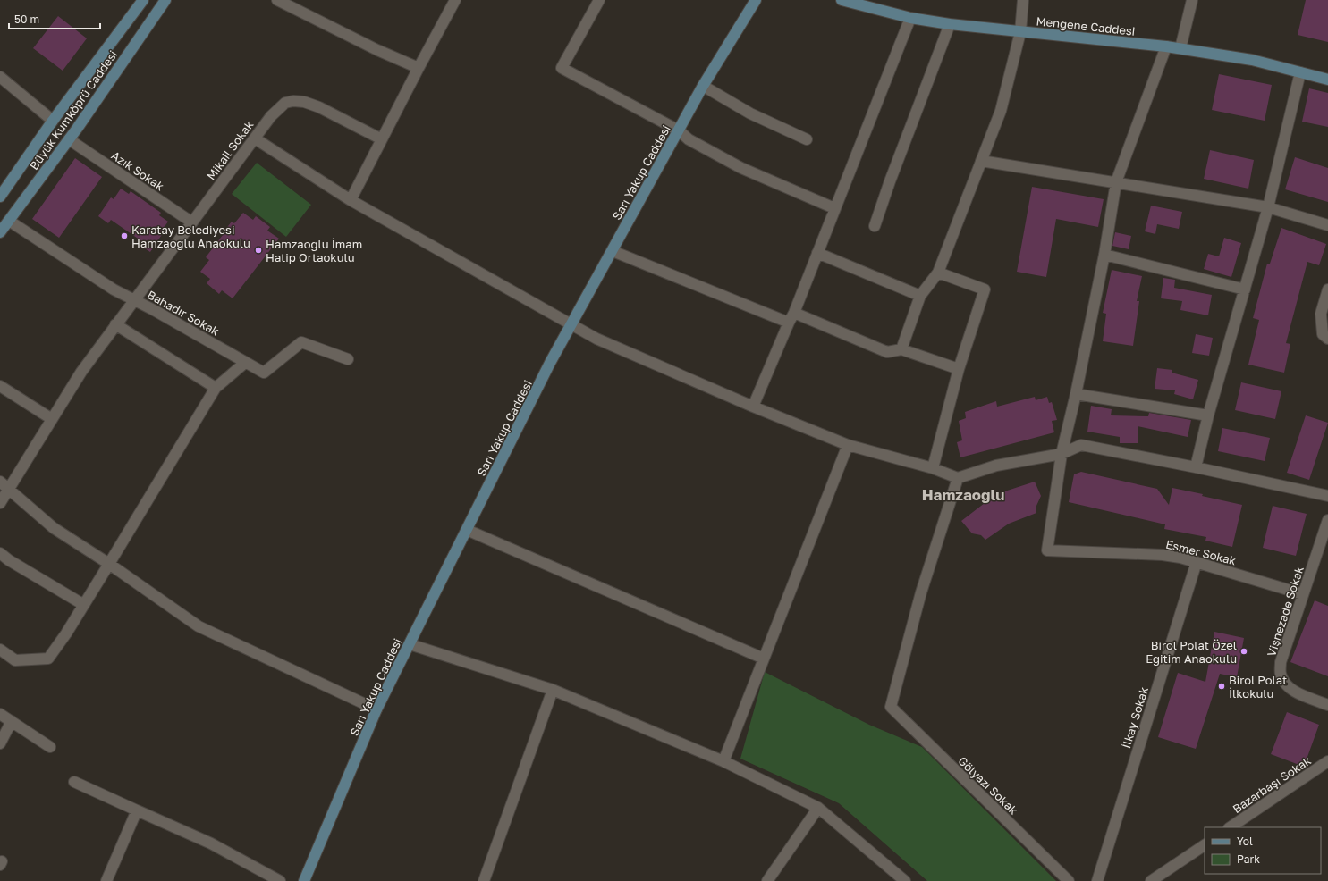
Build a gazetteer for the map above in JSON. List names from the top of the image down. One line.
{"streets":{"street":["Mengene Caddesi","Büyük Kumköprü Caddesi","Mikail Sokak","Azık Sokak","Sarı Yakup Caddesi","Bahadır Sokak","Esmer Sokak","Vişnezade Sokak","İlkay Sokak","Bazarbaşı Sokak","Gölyazı Sokak"]},"crossings":[["Büyük Kumköprü Caddesi","Azık Sokak"],["Büyük Kumköprü Caddesi","Bahadır Sokak"],["Mikail Sokak","Azık Sokak"],["Mikail Sokak","Bahadır Sokak"],["Esmer Sokak","Vişnezade Sokak"],["Esmer Sokak","İlkay Sokak"]],"districts":["Hamzaoğlu"],"places":["Karatay Belediyesi Hamzaoğlu Anaokulu","Hamzaoğlu İmam Hatip Ortaokulu","Birol Polat Özel Eğitim Anaokulu","Birol Polat İlkokulu"],"legend":["Yol","Park"],"scale_bar":"50 m"}
